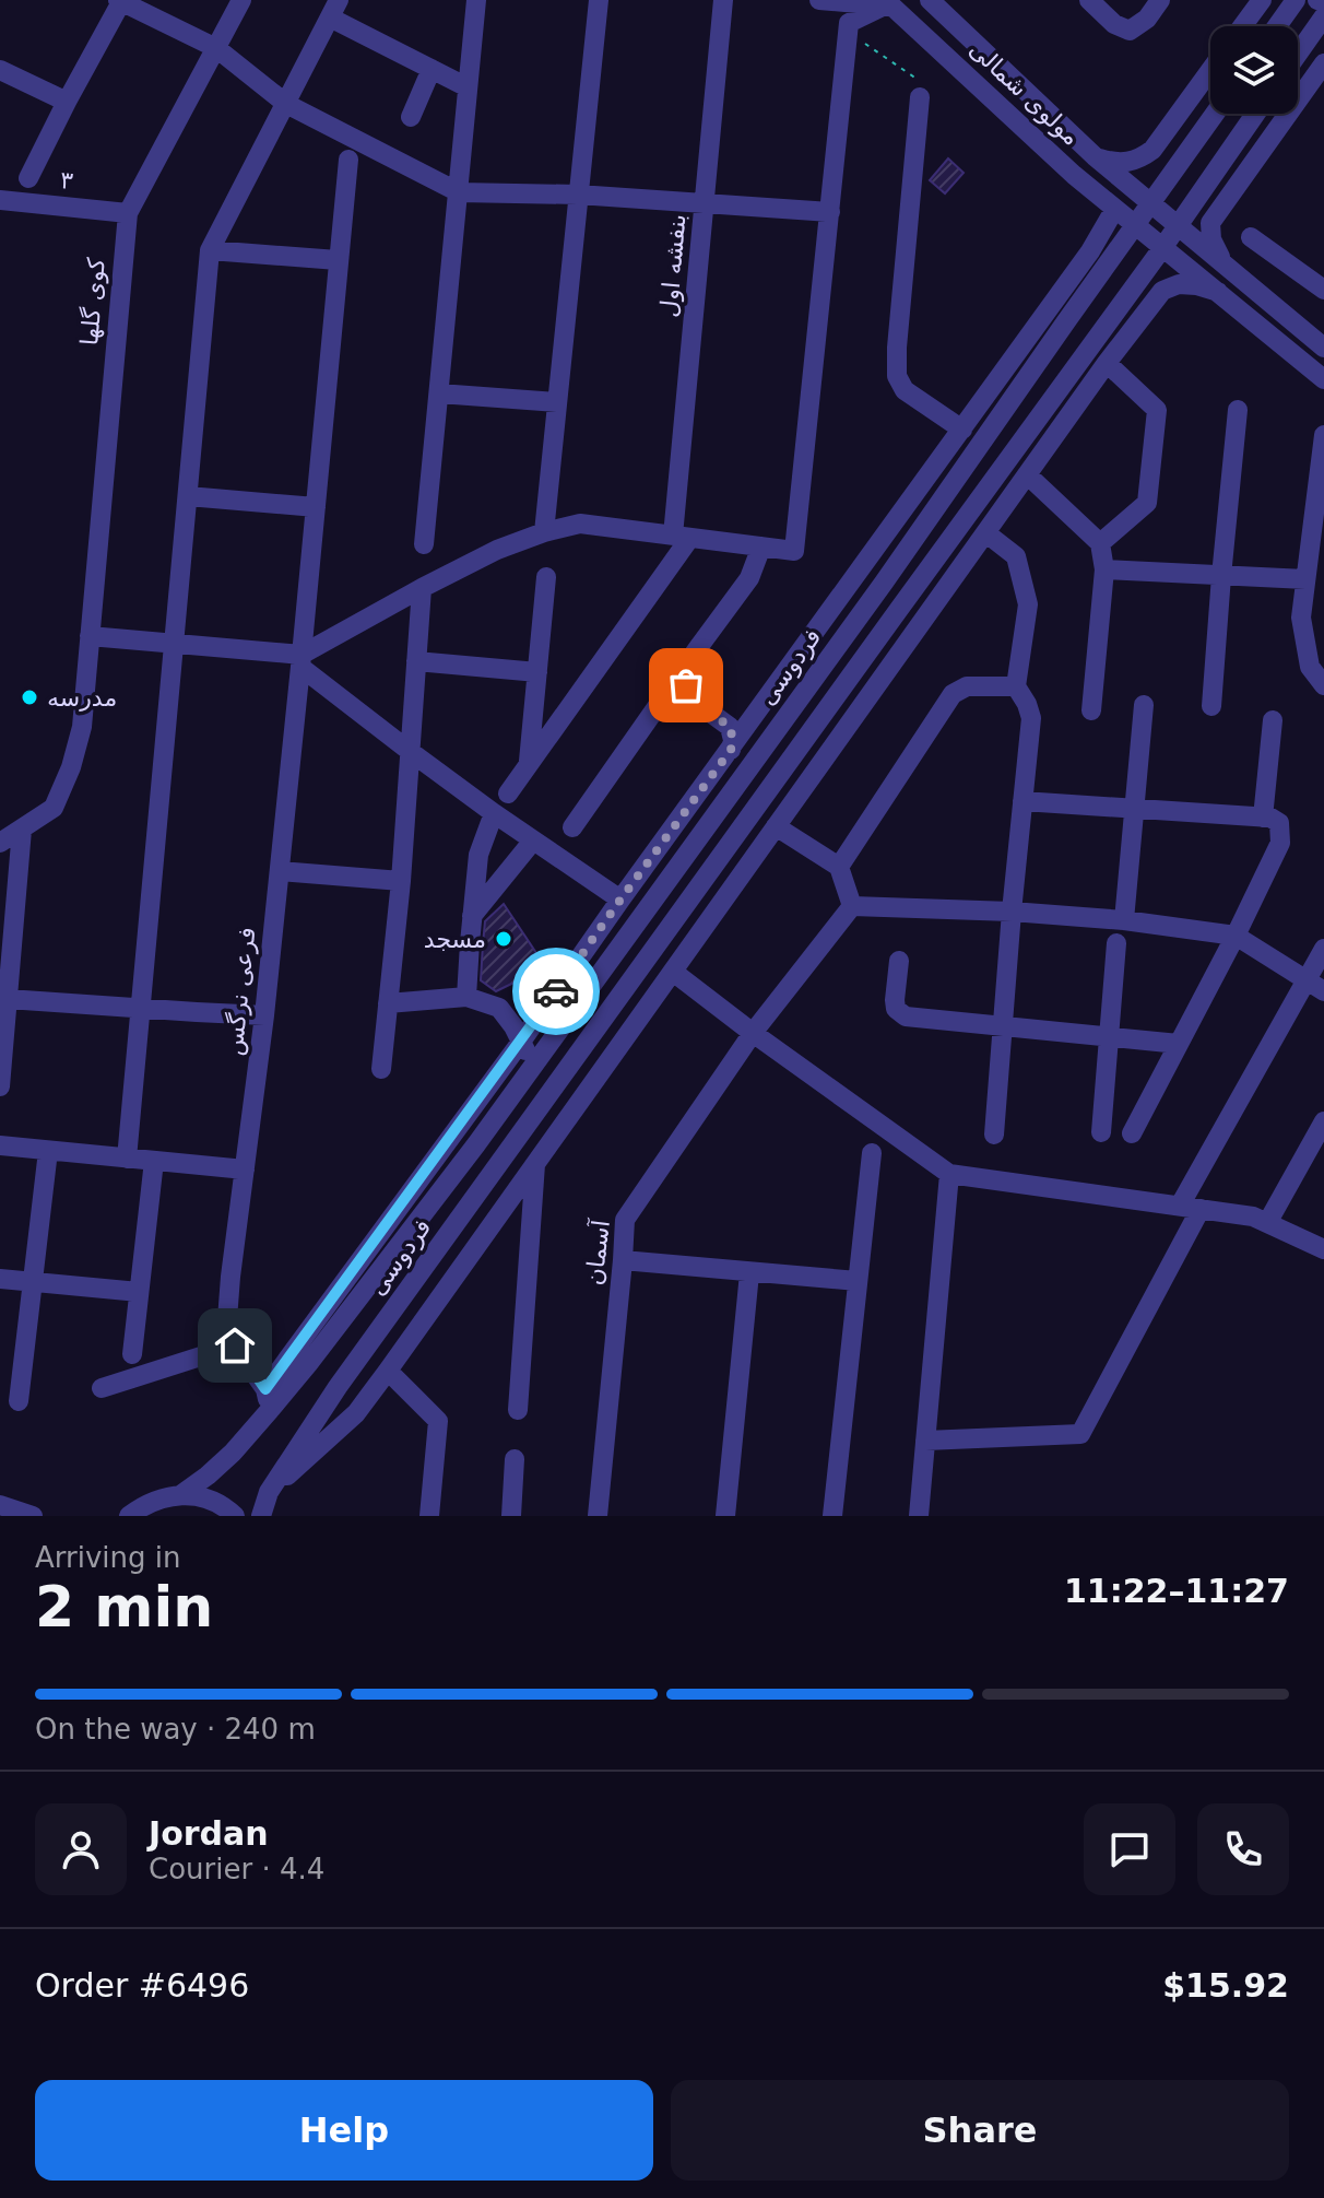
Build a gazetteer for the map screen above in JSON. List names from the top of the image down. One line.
{"streets":{"street":["مولوی شمالی","۳","بنفشه اول","کوی گلها","فردوسی","فرعی نرگس","آسمان"]},"crossings":[["مولوی شمالی","فردوسی"],["۳","کوی گلها"]],"places":["مدرسه","مسجد"],"page":{"heading":["2 min","Arriving in","11:22–11:27"],"panel":["Jordan","Courier · 4.4","Order #6496","$15.92"],"bar":"On the way · 240 m","buttons":["Help","Share"]}}
